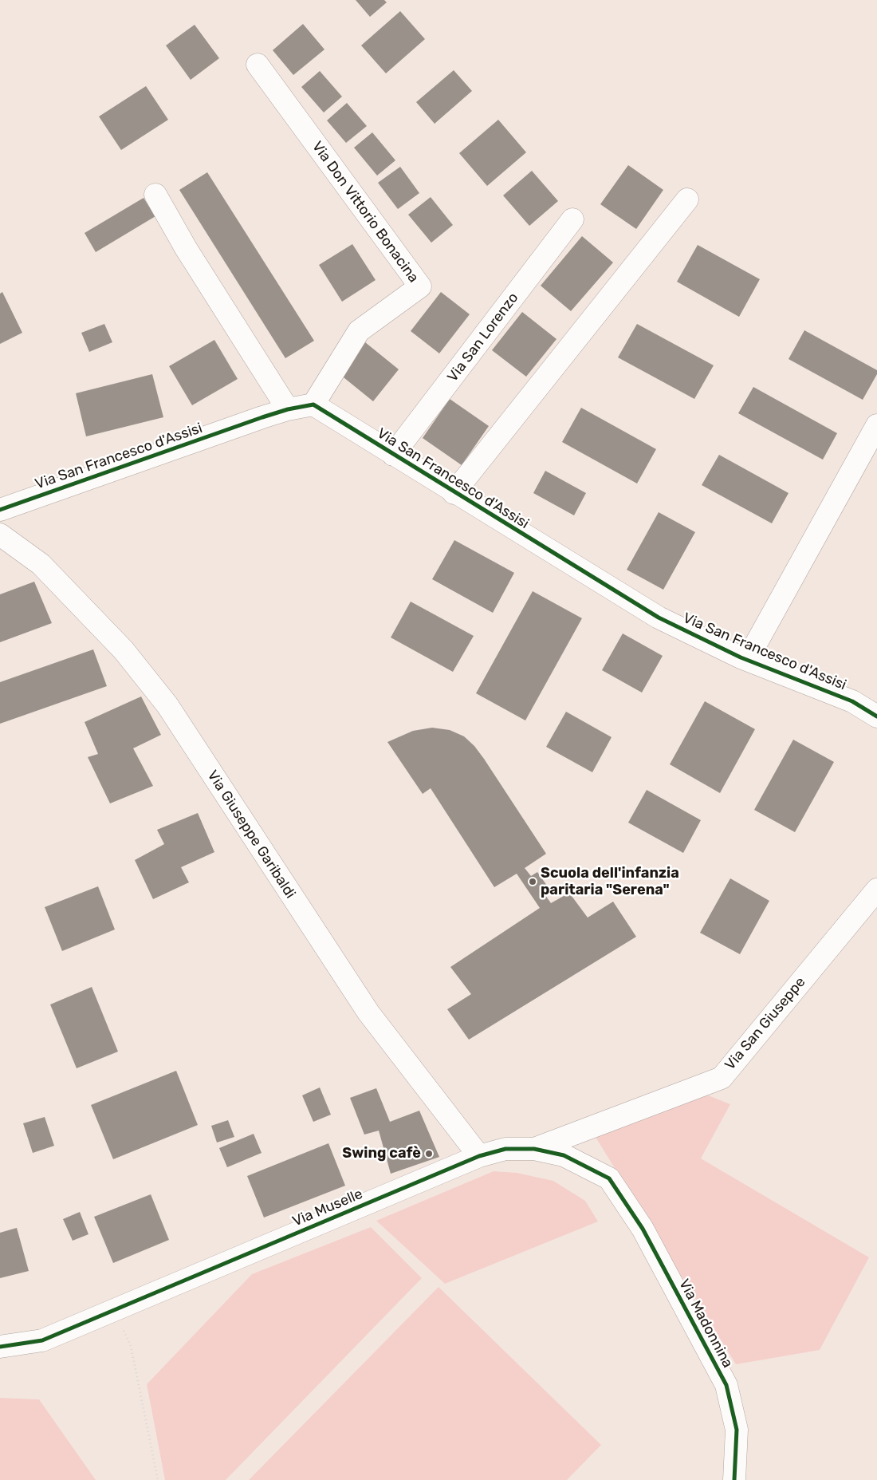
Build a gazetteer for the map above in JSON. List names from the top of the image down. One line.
{"streets":{"street":["Via Don Vittorio Bonacina","Via San Lorenzo","Via San Francesco d'Assisi","Via Giuseppe Garibaldi","Via San Giuseppe","Via Muselle","Via Madonnina"]},"crossings":[["Via Don Vittorio Bonacina","Via San Francesco d'Assisi"],["Via San Lorenzo","Via San Francesco d'Assisi"],["Via Giuseppe Garibaldi","Via Muselle"],["Via San Giuseppe","Via Muselle"],["Via Muselle","Via Madonnina"]],"places":["Scuola dell'infanzia paritaria \"Serena\"","Swing cafè"]}
